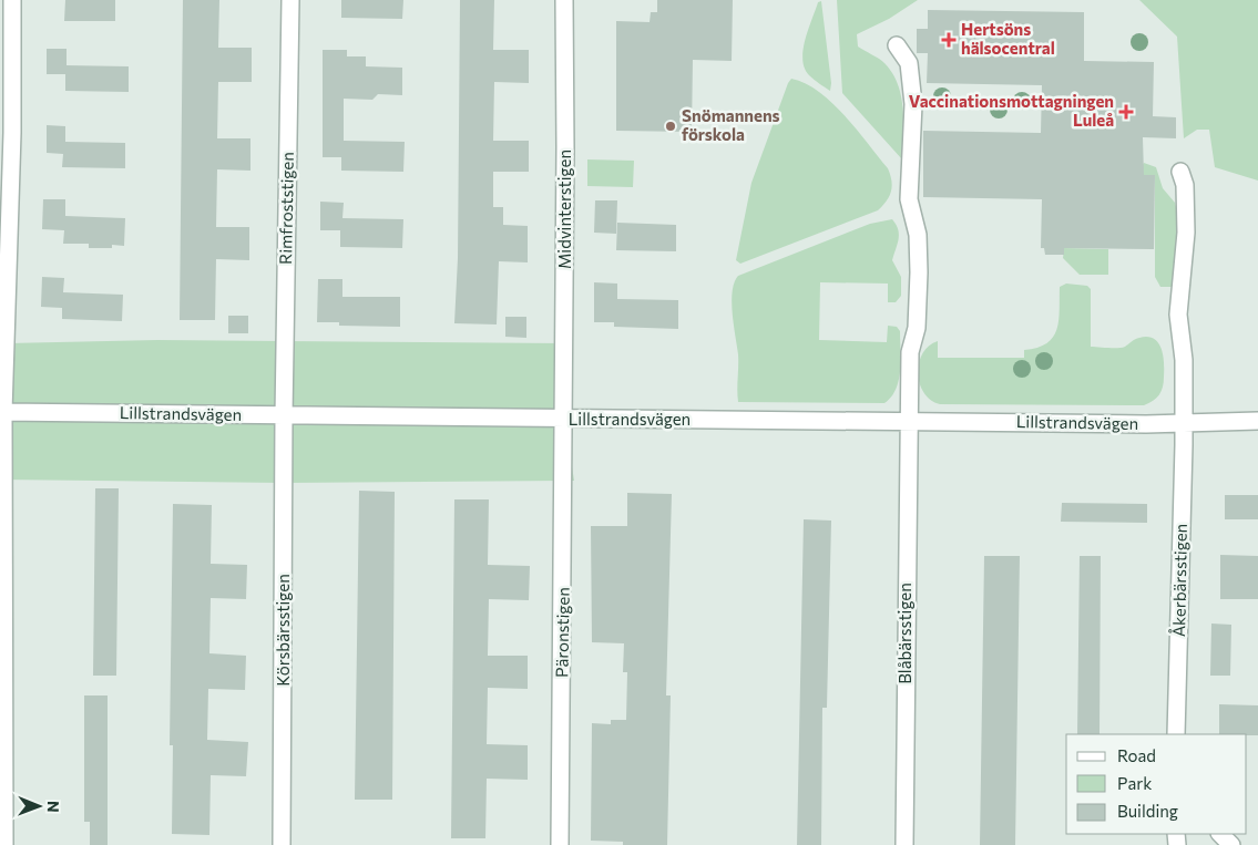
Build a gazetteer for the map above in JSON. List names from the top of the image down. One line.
{"streets":{"street":["Rimfroststigen","Midvinterstigen","Lillstrandsvägen","Åkerbärsstigen","Körsbärsstigen","Päronstigen","Blåbärsstigen"]},"crossings":[["Rimfroststigen","Lillstrandsvägen"],["Rimfroststigen","Körsbärsstigen"],["Midvinterstigen","Lillstrandsvägen"],["Midvinterstigen","Päronstigen"],["Lillstrandsvägen","Åkerbärsstigen"],["Lillstrandsvägen","Körsbärsstigen"],["Lillstrandsvägen","Päronstigen"],["Lillstrandsvägen","Blåbärsstigen"]],"places":{"health":["Hertsöns hälsocentral","Vaccinationsmottagningen Luleå"],"other":["Snömannens förskola"]},"legend":["Road","Park","Building"],"north":"right"}
